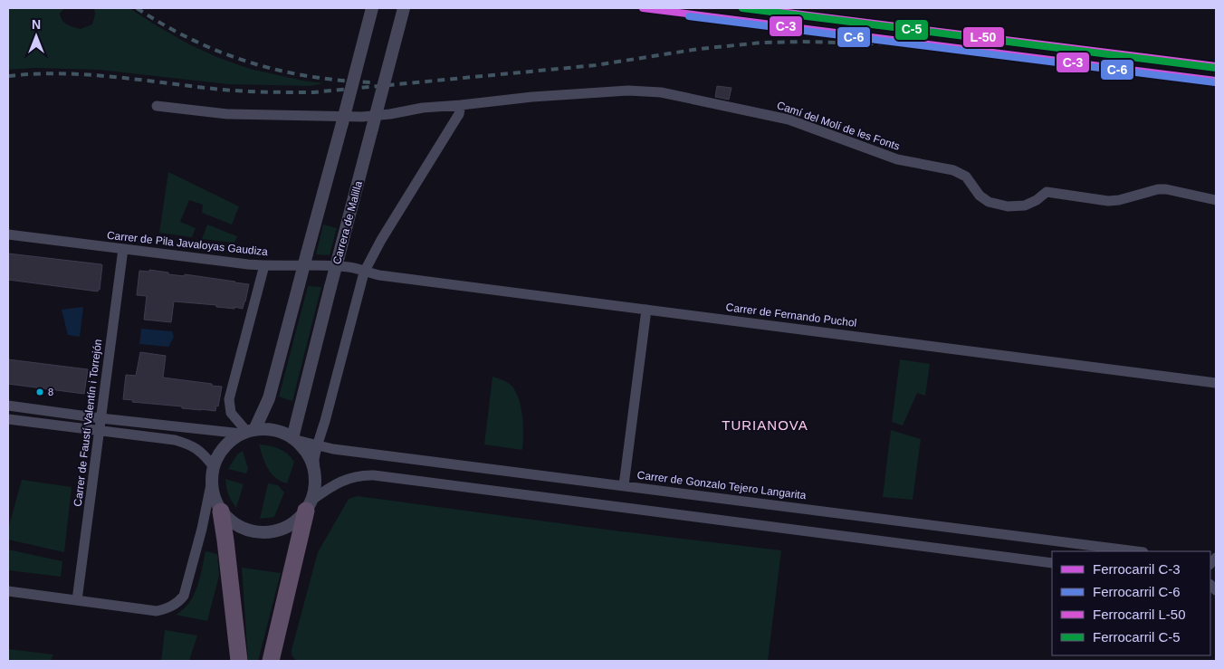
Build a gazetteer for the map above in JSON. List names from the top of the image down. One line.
{"streets":{"street":["Camí del Molí de les Fonts","Carrera de Malilla","Carrer de Pila Javaloyas Gaudiza","Carrer de Fernando Puchol","Carrer de Faustí Valentín i Torrejón","Carrer de Gonzalo Tejero Langarita"]},"crossings":[["Carrera de Malilla","Carrer de Gonzalo Tejero Langarita"],["Carrer de Pila Javaloyas Gaudiza","Carrer de Fernando Puchol"],["Carrer de Pila Javaloyas Gaudiza","Carrer de Faustí Valentín i Torrejón"]],"districts":["TURIANOVA"],"places":["8"],"lines":["rail line C-3","rail line L-50","rail line C-5","rail line C-6"],"legend":["Ferrocarril C-3","Ferrocarril C-6","Ferrocarril L-50","Ferrocarril C-5"],"north":"top"}
